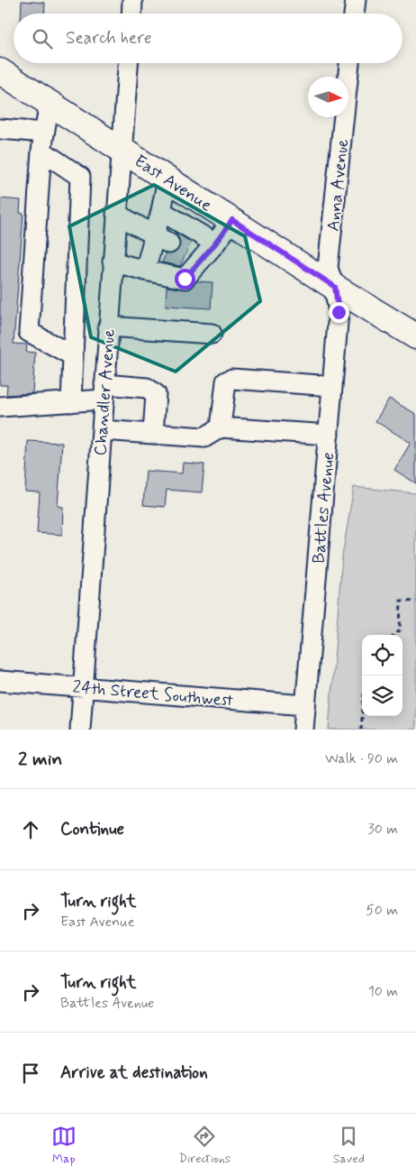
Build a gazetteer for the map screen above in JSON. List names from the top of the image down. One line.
{"streets":{"main road":["East Avenue"],"street":["Anna Avenue","Chandler Avenue","Battles Avenue","24th Street Southwest"]},"crossings":[["East Avenue","Anna Avenue"],["East Avenue","Chandler Avenue"],["East Avenue","Battles Avenue"],["Anna Avenue","Battles Avenue"],["Chandler Avenue","24th Street Southwest"],["Battles Avenue","24th Street Southwest"]],"north":"right","page":{"search":"Search here","heading":["2 min","Walk · 90 m"],"list":[["Continue","30 m"],["Turn right","East Avenue","50 m"],["Turn right","Battles Avenue","10 m"],"Arrive at destination"],"nav":["Map","Directions","Saved"]}}
